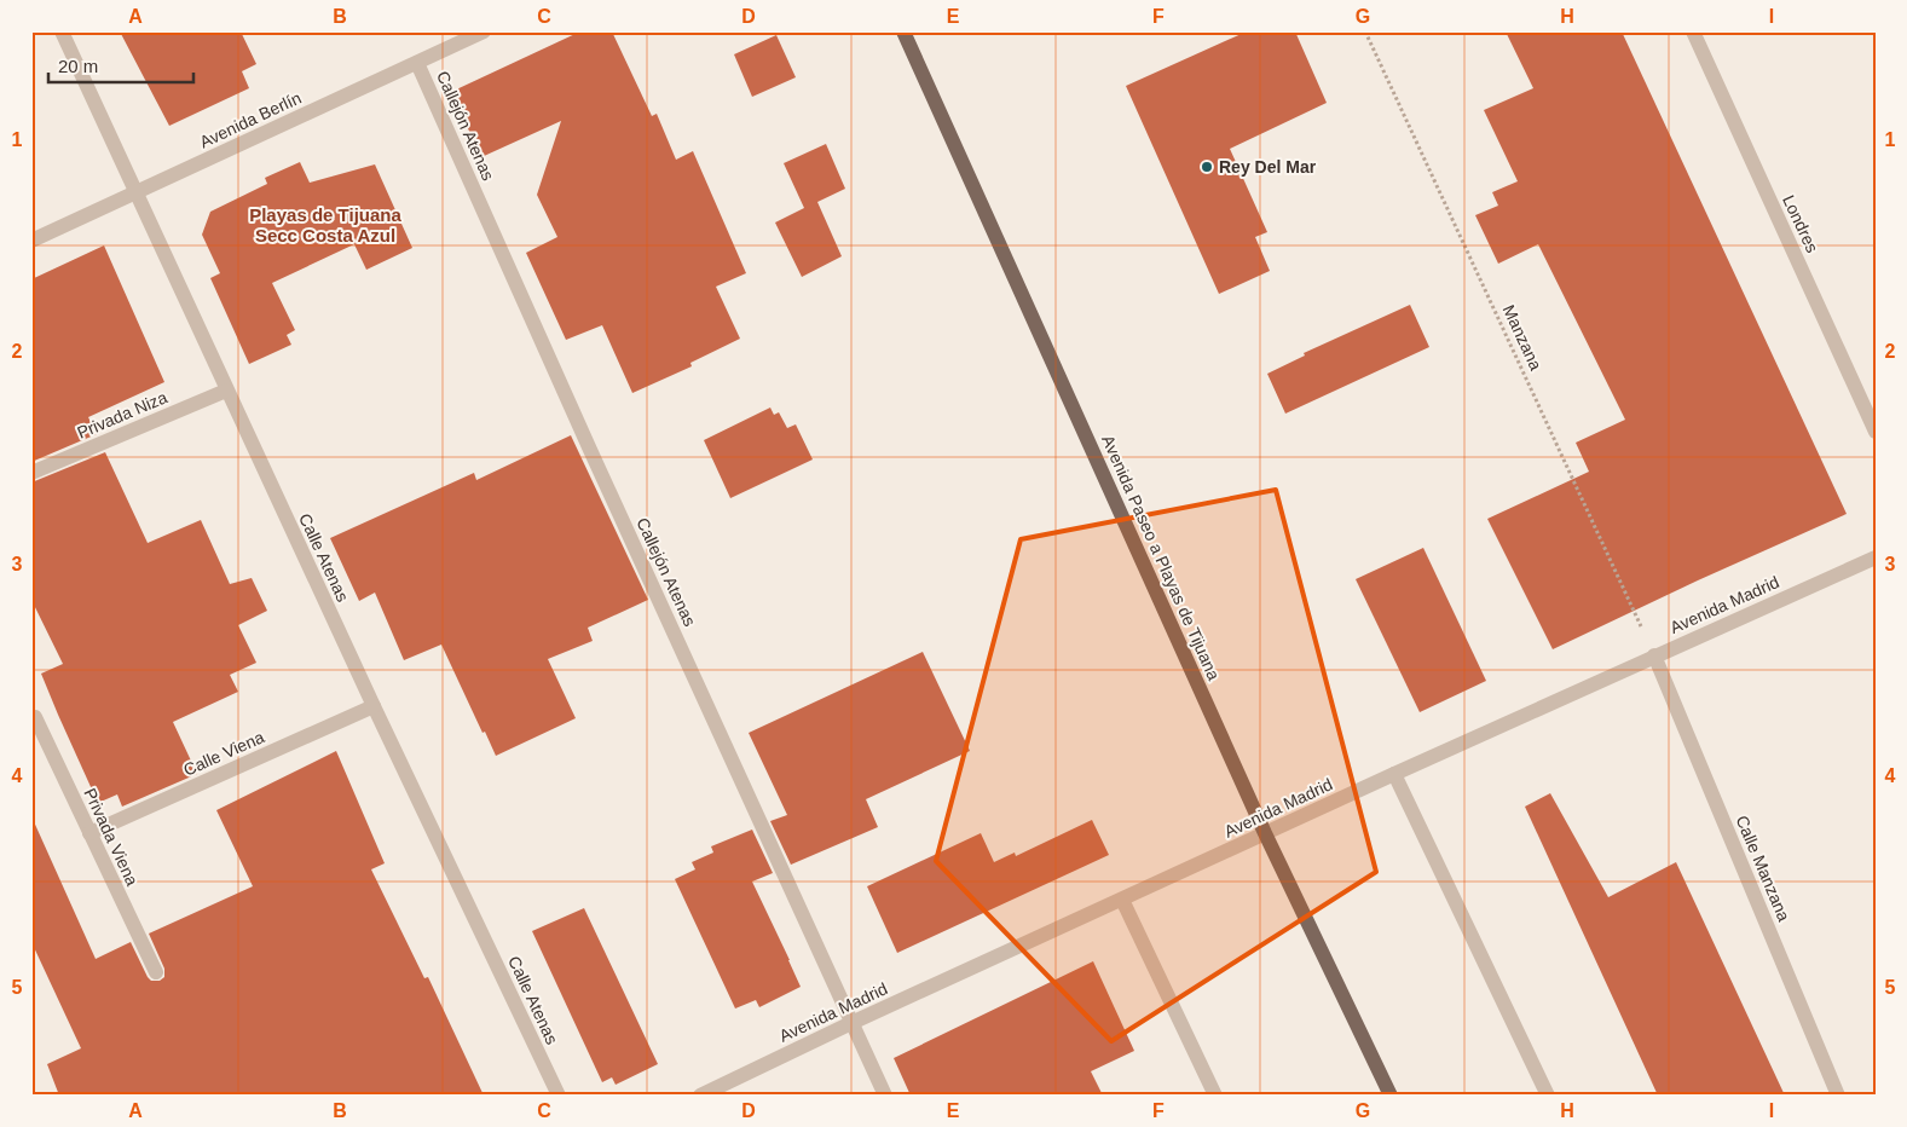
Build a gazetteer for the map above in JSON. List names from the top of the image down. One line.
{"streets":{"main road":["Avenida Paseo a Playas de Tijuana"],"street":["Avenida Berlín","Callejón Atenas","Londres","Privada Niza","Calle Atenas","Avenida Madrid","Calle Viena","Privada Viena","Calle Manzana"],"path":["Manzana"]},"crossings":[["Avenida Berlín","Callejón Atenas"],["Avenida Berlín","Calle Atenas"],["Callejón Atenas","Avenida Madrid"],["Manzana","Avenida Madrid"],["Manzana","Calle Manzana"],["Privada Niza","Calle Atenas"],["Calle Atenas","Calle Viena"],["Avenida Paseo a Playas de Tijuana","Avenida Madrid"],["Avenida Madrid","Calle Manzana"],["Calle Viena","Privada Viena"]],"districts":["Playas de Tijuana Secc Costa Azul"],"places":["Rey Del Mar"],"scale_bar":"20 m","grid":{"columns":["A","B","C","D","E","F","G","H","I"],"rows":["1","2","3","4","5"]}}
